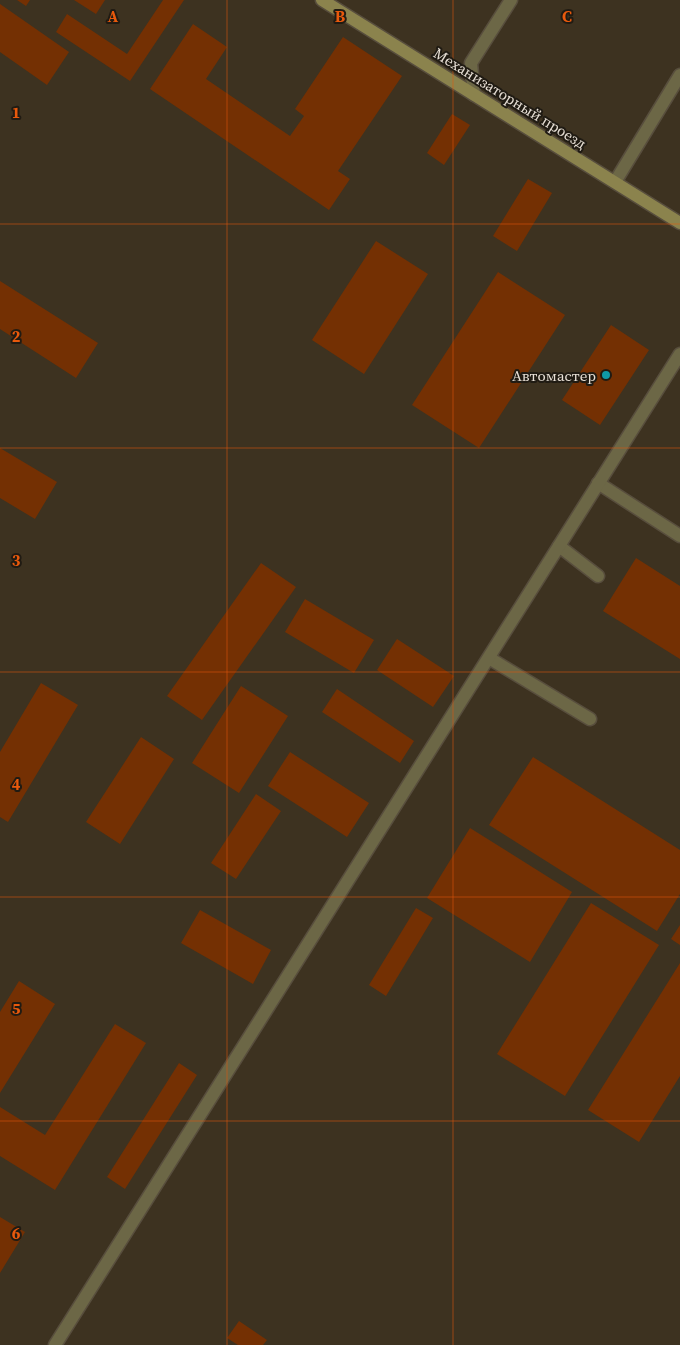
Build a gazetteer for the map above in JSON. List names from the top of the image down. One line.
{"streets":{"street":["Механизаторный проезд"]},"places":["Автомастер"],"grid":{"columns":["A","B","C"],"rows":["1","2","3","4","5","6"]}}
